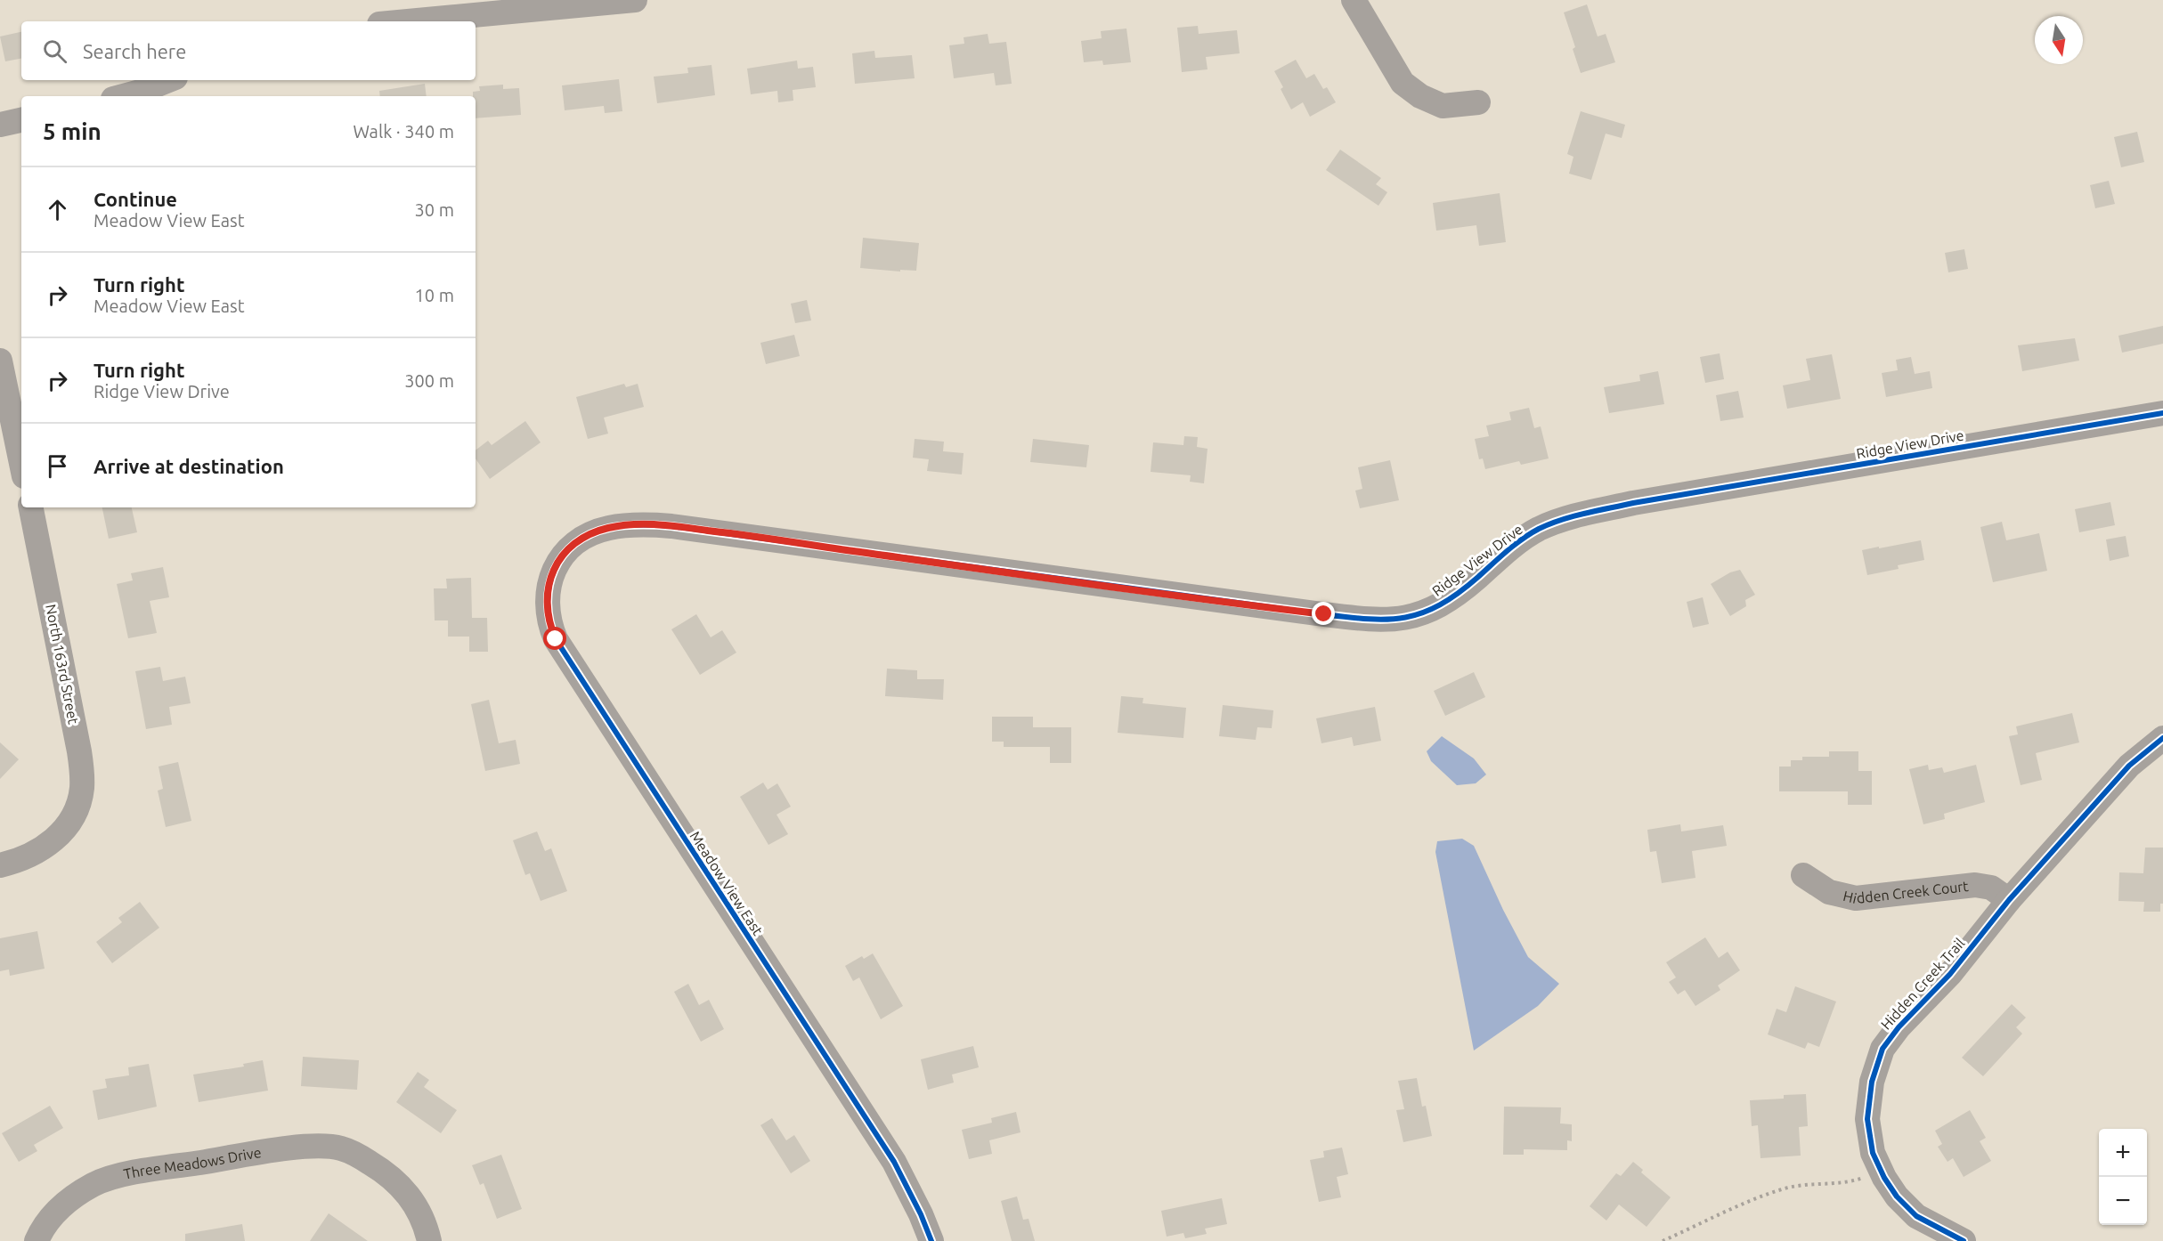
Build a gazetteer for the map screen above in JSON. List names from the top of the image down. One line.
{"streets":{"street":["Ridge View Drive","North 163rd Street","Meadow View East","Hidden Creek Court","Hidden Creek Trail","Three Meadows Drive"]},"crossings":[["Ridge View Drive","Meadow View East"],["Hidden Creek Court","Hidden Creek Trail"]],"north":"bottom","page":{"search":"Search here","heading":["5 min","Walk · 340 m"],"list":[["Continue","Meadow View East","30 m"],["Turn right","Meadow View East","10 m"],["Turn right","Ridge View Drive","300 m"],"Arrive at destination"],"map_buttons":["+","−"]}}
